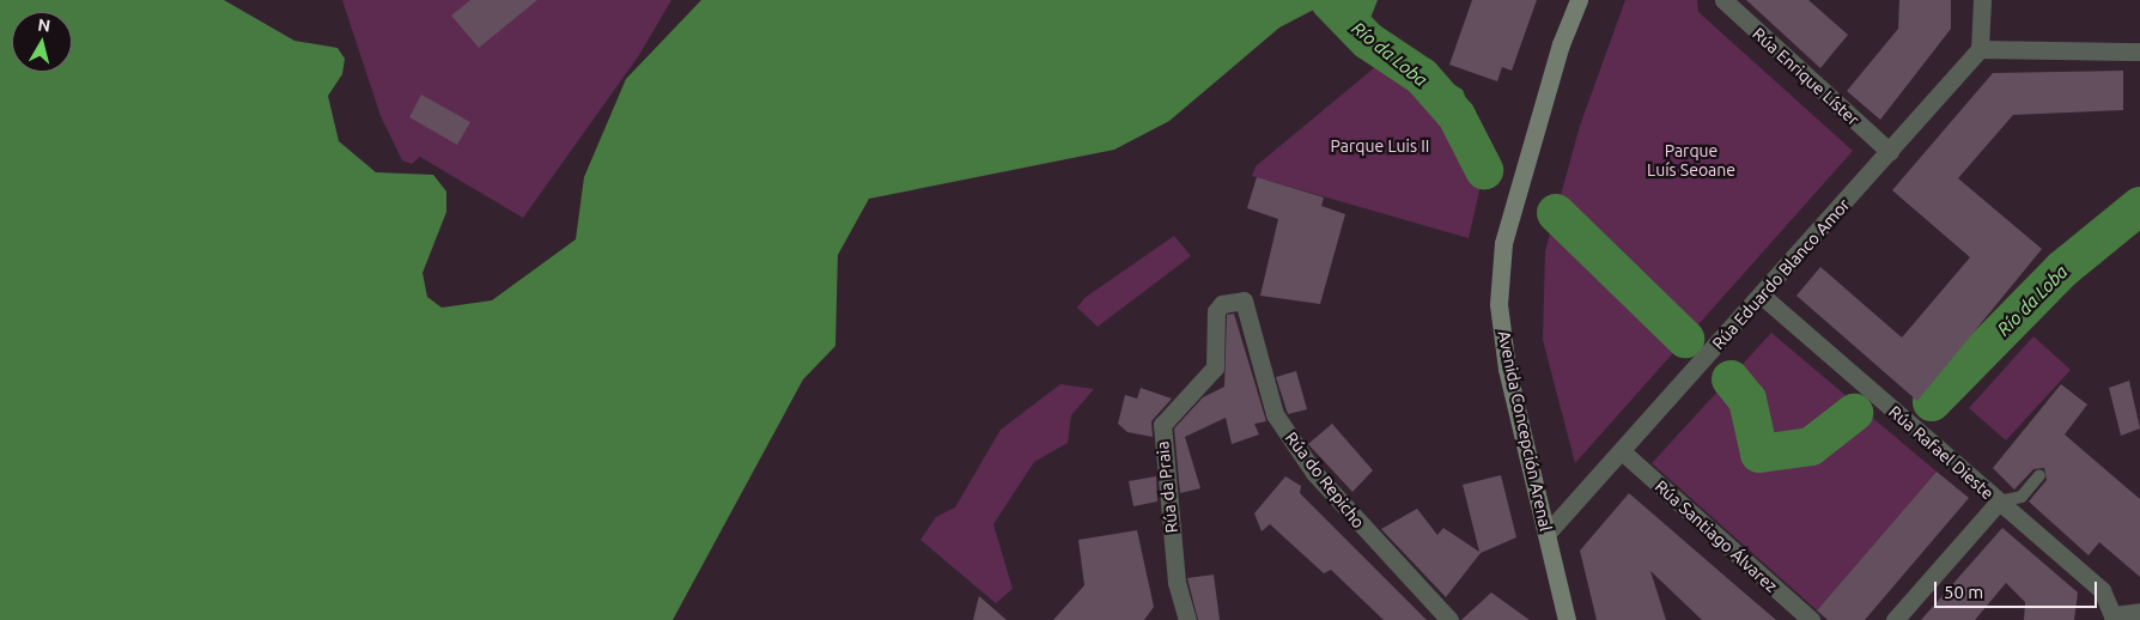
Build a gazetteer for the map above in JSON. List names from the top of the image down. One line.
{"streets":{"main road":["Avenida Concepción Arenal"],"street":["Rúa Enrique Líster","Rúa Eduardo Blanco Amor","Rúa Rafael Dieste","Rúa do Repicho","Rúa da Praia","Rúa Santiago Álvarez"]},"crossings":[["Rúa Enrique Líster","Rúa Eduardo Blanco Amor"],["Rúa Eduardo Blanco Amor","Avenida Concepción Arenal"],["Rúa Eduardo Blanco Amor","Rúa Rafael Dieste"],["Rúa Eduardo Blanco Amor","Rúa Santiago Álvarez"],["Rúa do Repicho","Rúa da Praia"]],"water":["Río da Loba"],"parks":["Parque Luis II","Parque Luís Seoane"],"scale_bar":"50 m","north":"top"}
